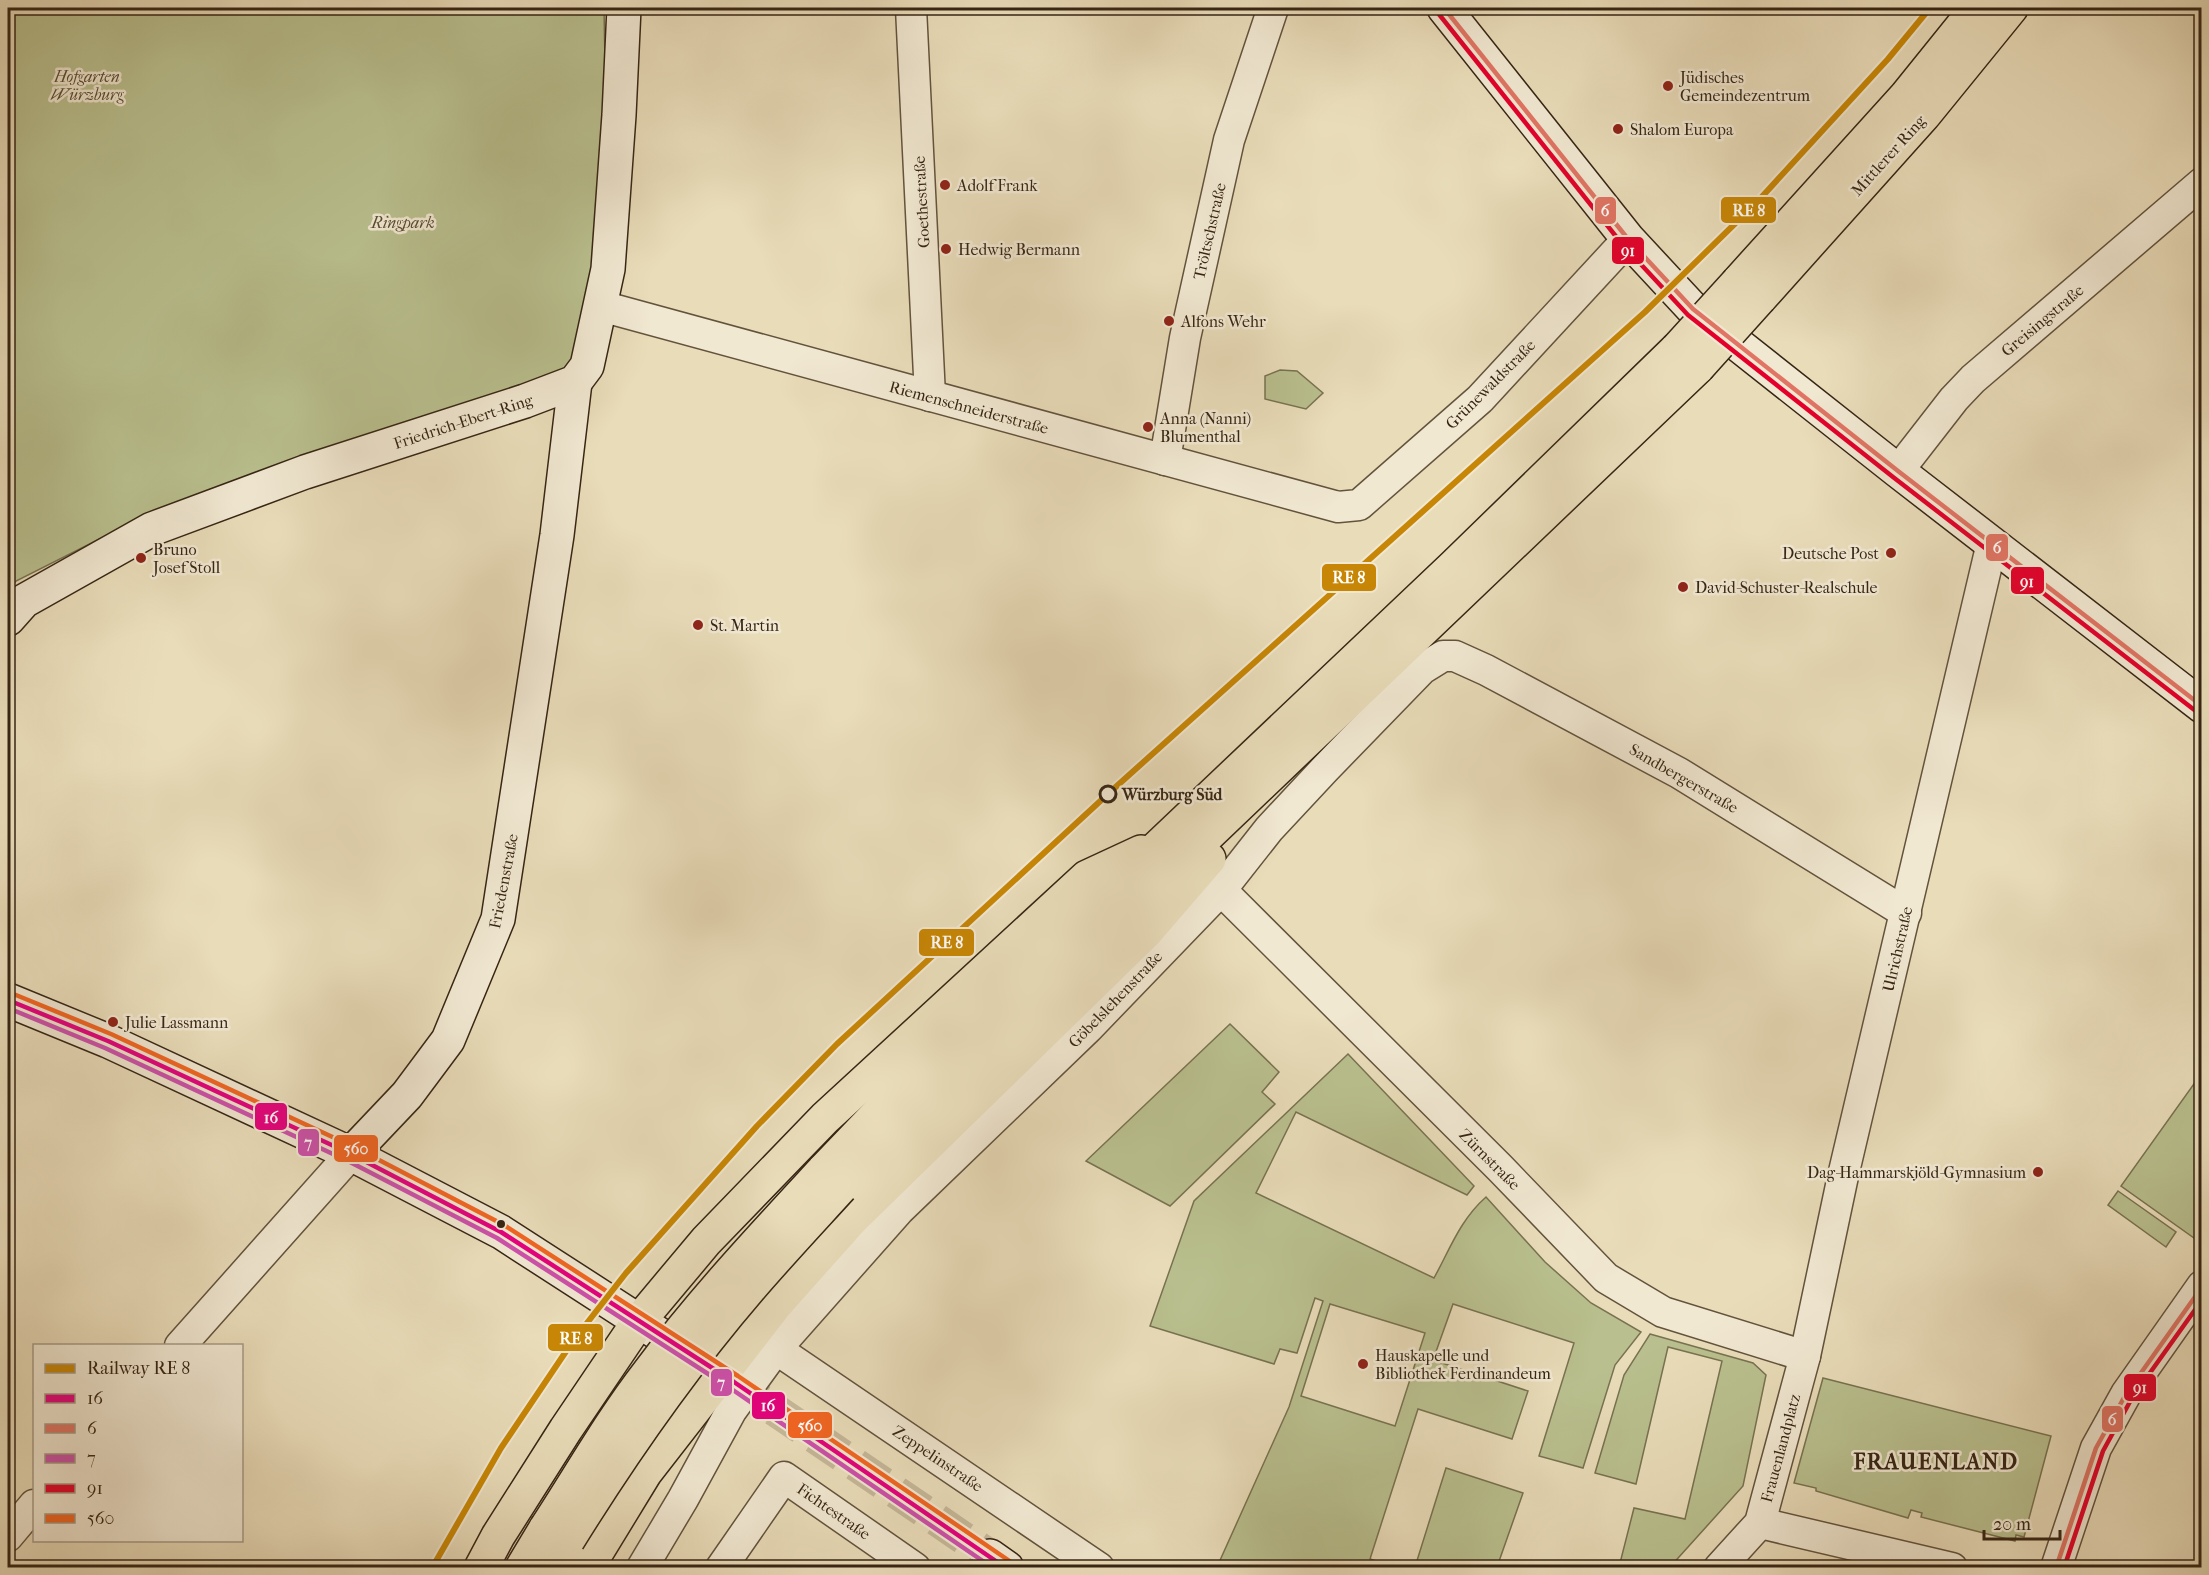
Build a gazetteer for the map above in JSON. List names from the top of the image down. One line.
{"streets":{"main road":["Mittlerer Ring"],"street":["Goethestraße","Tröltschstraße","Greisingstraße","Grünewaldstraße","Riemenschneiderstraße","Friedrich-Ebert-Ring","Sandbergerstraße","Friedenstraße","Ulrichstraße","Göbelslehenstraße","Zürnstraße","Frauenlandplatz","Zeppelinstraße","Fichtestraße"]},"crossings":[["Goethestraße","Riemenschneiderstraße"],["Tröltschstraße","Riemenschneiderstraße"],["Grünewaldstraße","Riemenschneiderstraße"],["Friedrich-Ebert-Ring","Friedenstraße"],["Sandbergerstraße","Ulrichstraße"],["Sandbergerstraße","Göbelslehenstraße"],["Ulrichstraße","Zürnstraße"],["Ulrichstraße","Frauenlandplatz"],["Göbelslehenstraße","Zürnstraße"],["Göbelslehenstraße","Zeppelinstraße"],["Zürnstraße","Frauenlandplatz"]],"districts":["FRAUENLAND"],"parks":["Hofgarten Würzburg","Ringpark"],"places":["Jüdisches Gemeindezentrum","Shalom Europa","Adolf Frank","Hedwig Bermann","Alfons Wehr","Anna (Nanni) Blumenthal","Deutsche Post","Bruno Josef Stoll","David-Schuster-Realschule","St. Martin","Würzburg Süd","Julie Lassmann","Dag-Hammarskjöld-Gymnasium","Hauskapelle und Bibliothek Ferdinandeum"],"lines":["transit line 6","transit line 91","transit line 560","transit line 16","transit line 7"],"legend":["Railway RE 8","16","6","7","91","560"],"scale_bar":"20 m"}
